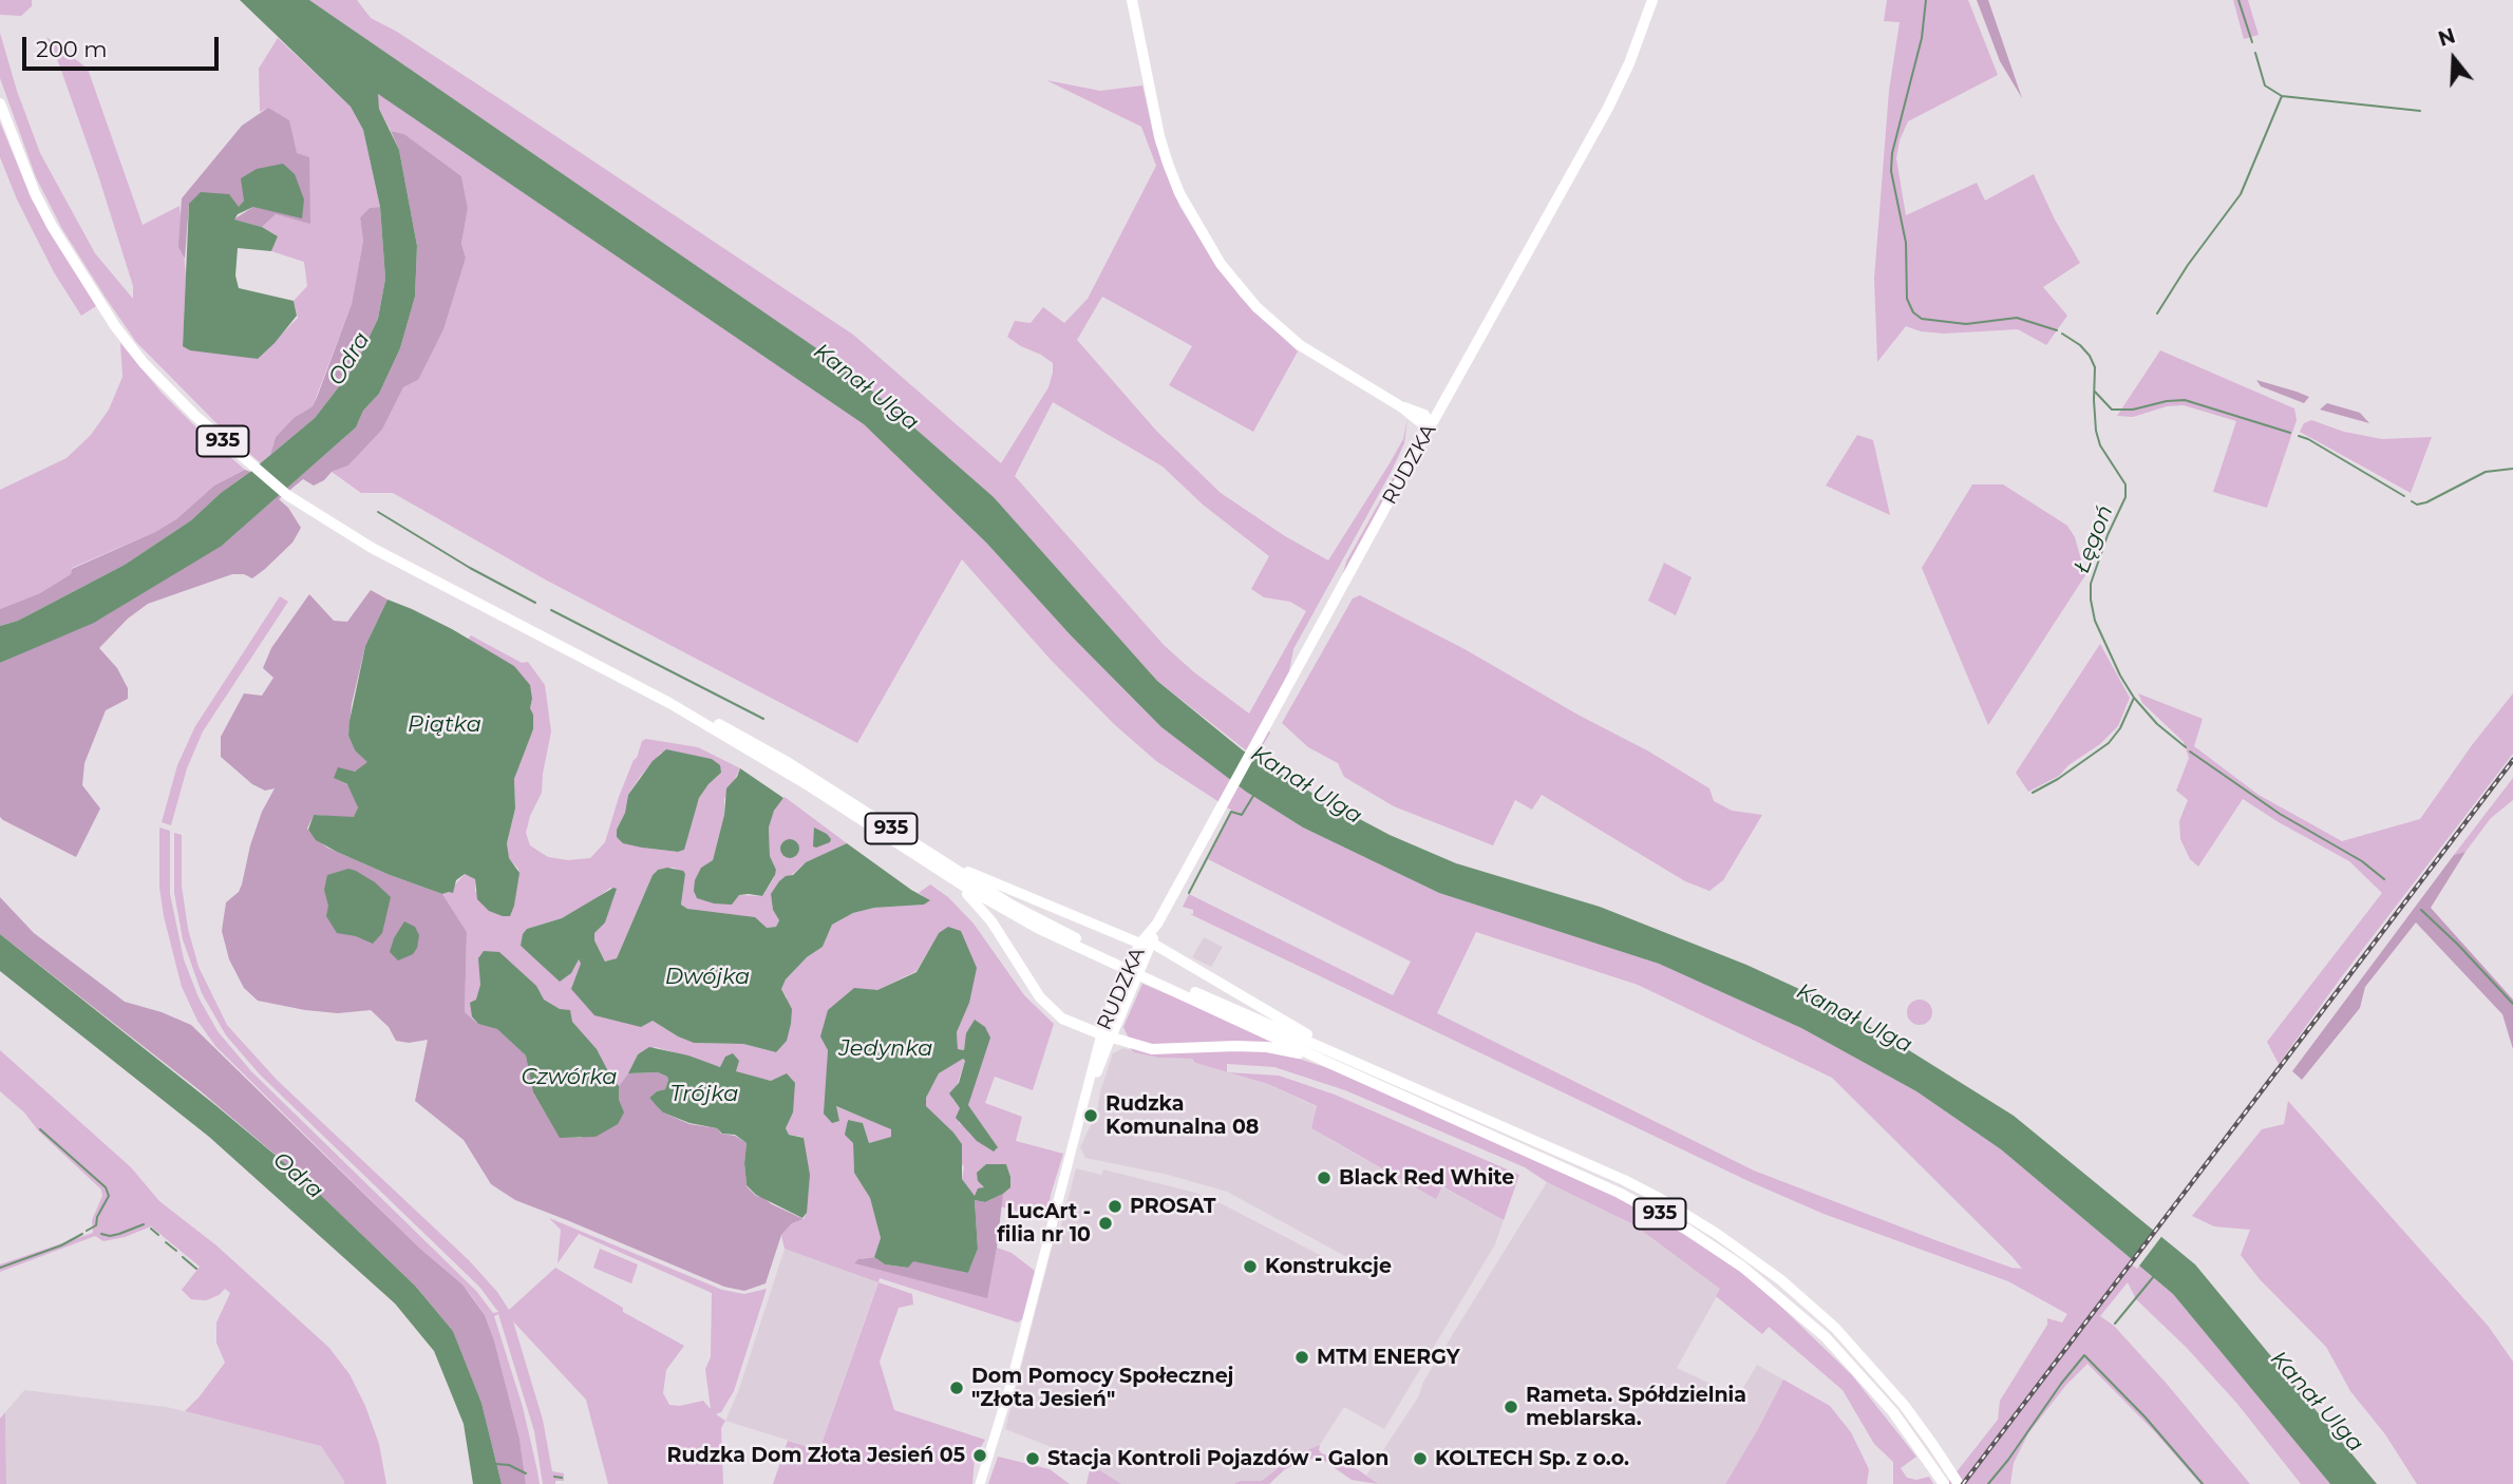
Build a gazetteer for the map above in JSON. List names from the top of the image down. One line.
{"streets":{"main road":["935","RUDZKA"]},"water":["Odra","Kanał Ulga","Łęgoń","Piątka","Dwójka","Jedynka","Czwórka","Trójka"],"places":["Rudzka Komunalna 08","Black Red White","PROSAT","LucArt - filia nr 10","Konstrukcje","MTM ENERGY","Dom Pomocy Społecznej \"Złota Jesień\"","Rameta. Spółdzielnia meblarska.","Rudzka Dom Złota Jesień 05","Stacja Kontroli Pojazdów - Galon","KOLTECH Sp. z o.o."],"scale_bar":"200 m","north":"top"}
